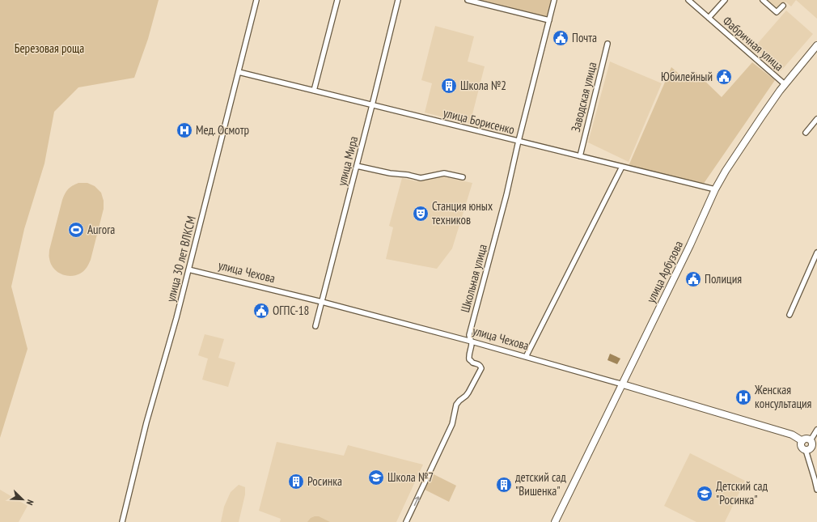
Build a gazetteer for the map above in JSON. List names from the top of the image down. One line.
{"streets":{"street":["Фабричная улица","Заводская улица","улица Борисенко","улица Мира","улица 30 лет ВЛКСМ","улица Чехова","улица Арбузова","Школьная улица"]},"crossings":[["Фабричная улица","улица Арбузова"],["Заводская улица","улица Борисенко"],["улица Борисенко","улица Мира"],["улица Борисенко","улица 30 лет ВЛКСМ"],["улица Борисенко","улица Арбузова"],["улица Борисенко","Школьная улица"],["улица Мира","улица Чехова"],["улица 30 лет ВЛКСМ","улица Чехова"],["улица Чехова","улица Арбузова"],["улица Чехова","Школьная улица"]],"parks":["Березовая роща"],"places":{"public building":["Почта","Юбилейный","Полиция","ОГПС-18"],"building":["Школа №2","Росинка","детский сад \"Вишенка\""],"hospital":["Мед. Осмотр","Женская консультация"],"theatre":["Станция юных техников"],"sports":["Aurora"],"school or university":["Школа №7","Детский сад \"Росинка\""]},"north":"bottom right"}
